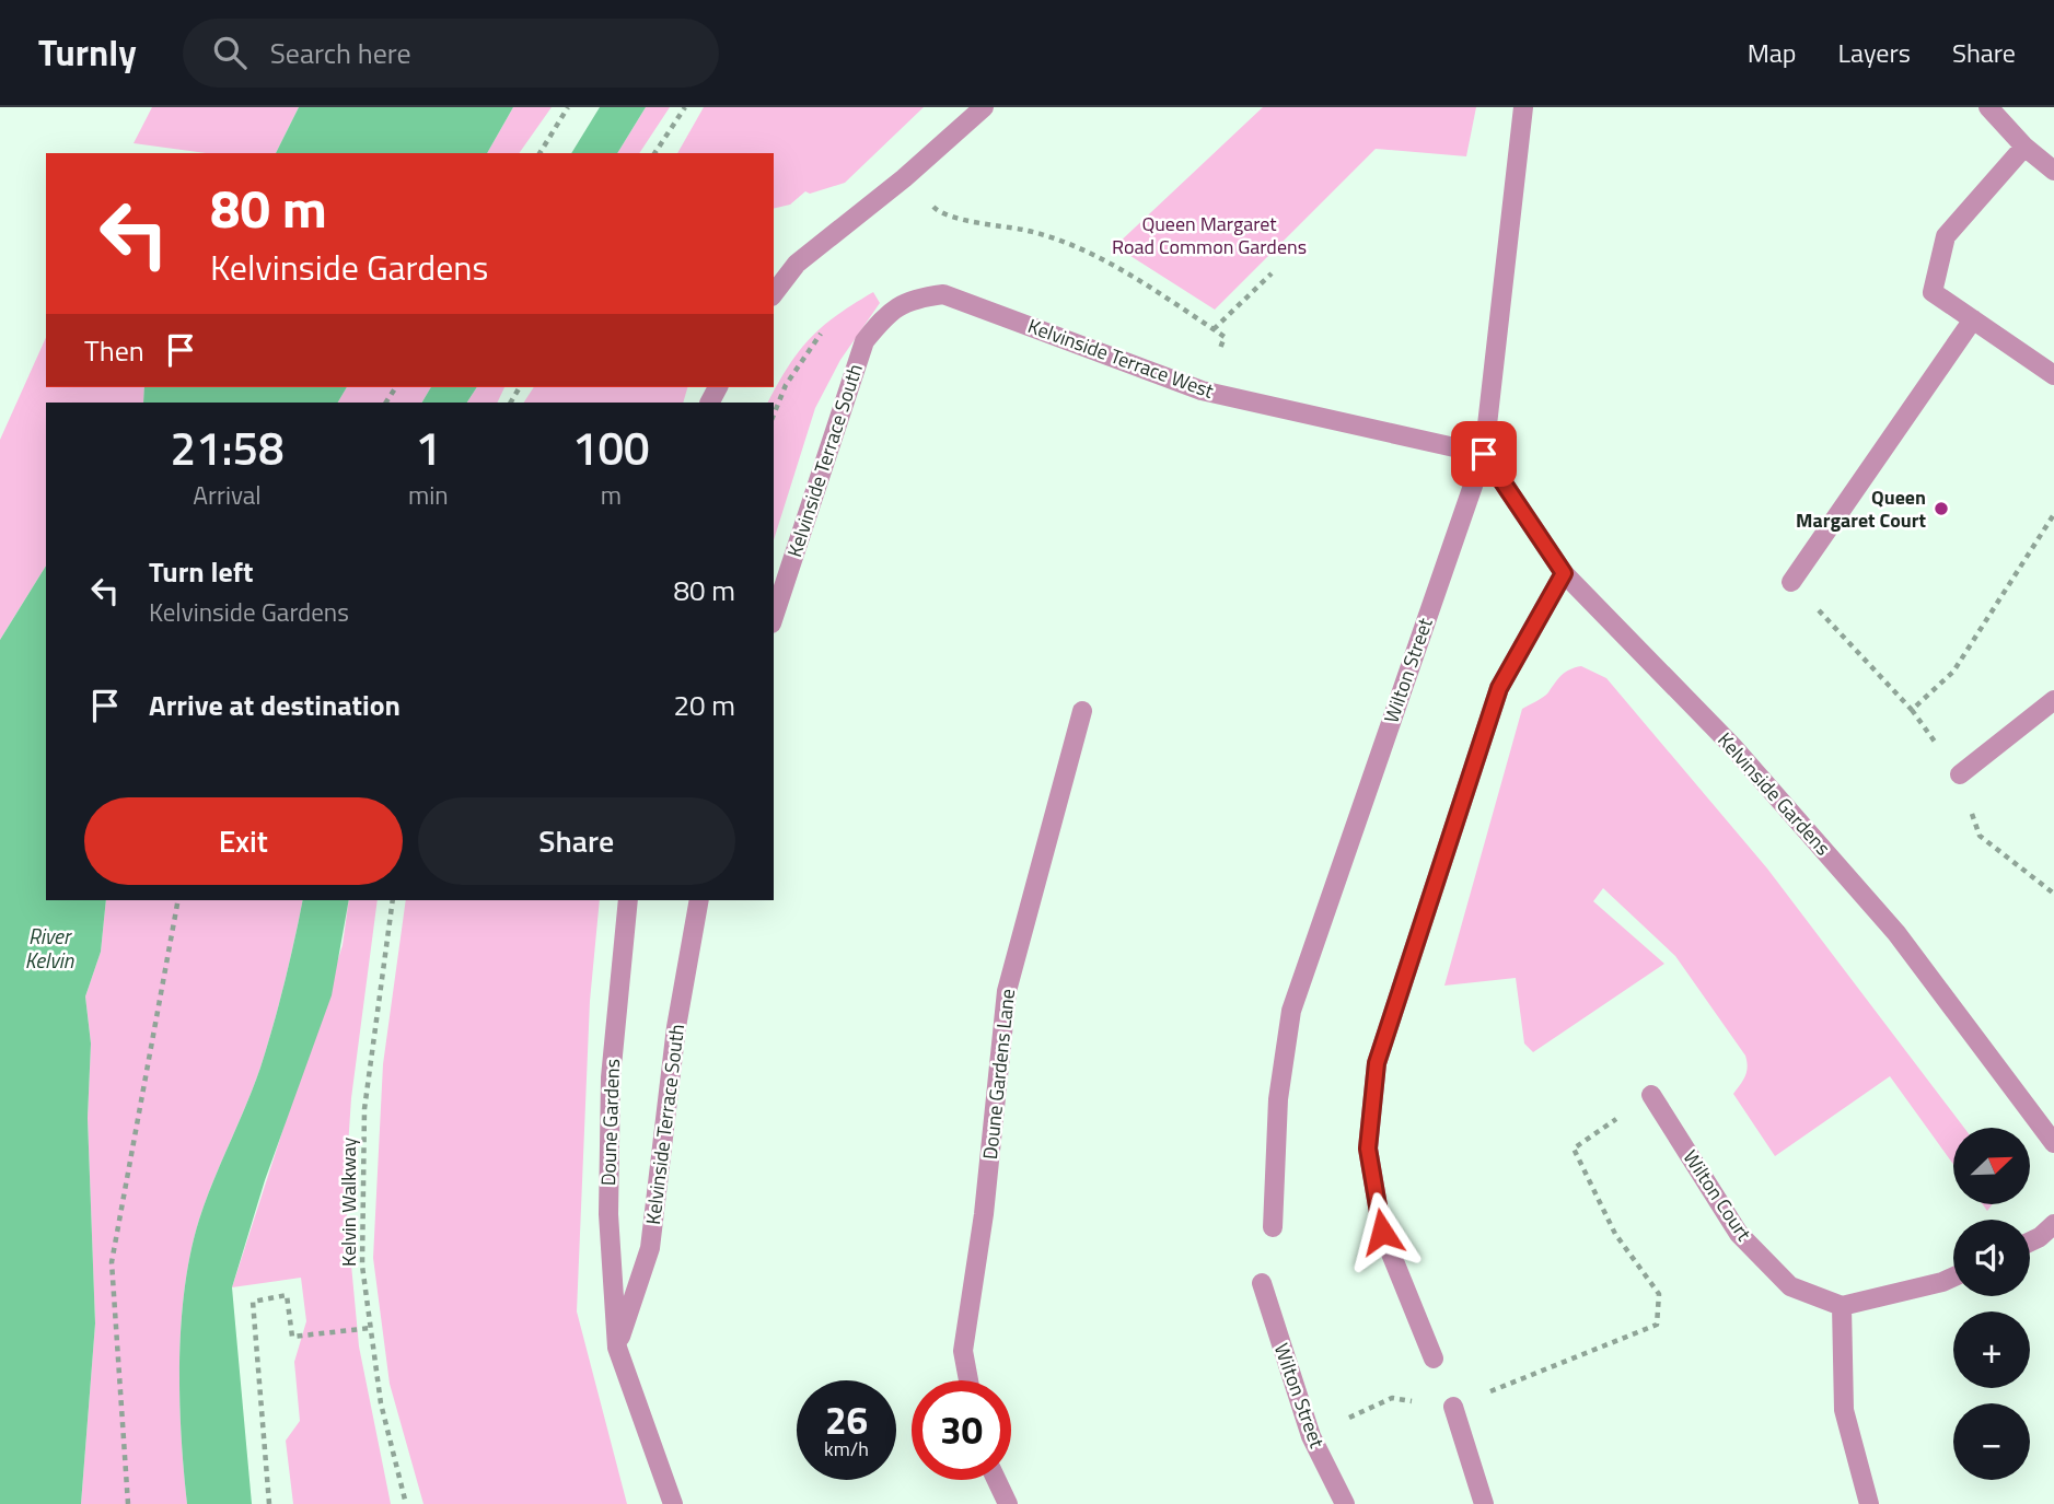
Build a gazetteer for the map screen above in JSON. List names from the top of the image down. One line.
{"streets":{"street":["Kelvinside Terrace West","Kelvinside Terrace South","Wilton Street","Kelvinside Gardens","Doune Gardens Lane","Doune Gardens","Wilton Court"],"path":["Kelvin Walkway"]},"crossings":[["Kelvinside Terrace West","Kelvinside Terrace South"],["Kelvinside Terrace West","Wilton Street"],["Kelvinside Terrace West","Kelvinside Gardens"],["Kelvinside Terrace South","Doune Gardens"],["Wilton Street","Kelvinside Gardens"]],"water":["River Kelvin"],"parks":["Queen Margaret Road Common Gardens"],"places":["Queen Margaret Court"],"north":"top right","page":{"header":"Turnly","search":"Search here","nav":["Map","Layers","Share"],"turn":["80 m","Kelvinside Gardens"],"then":"Then","eta":["21:58","Arrival","1","min","100","m"],"list":[{"name":"Turn left","note":"Kelvinside Gardens","value":"80 m"},{"name":"Arrive at destination","value":"20 m"}],"buttons":["Exit","Share"],"map_buttons":["+","−"],"speed":"26 km/h","limit":"30"}}
